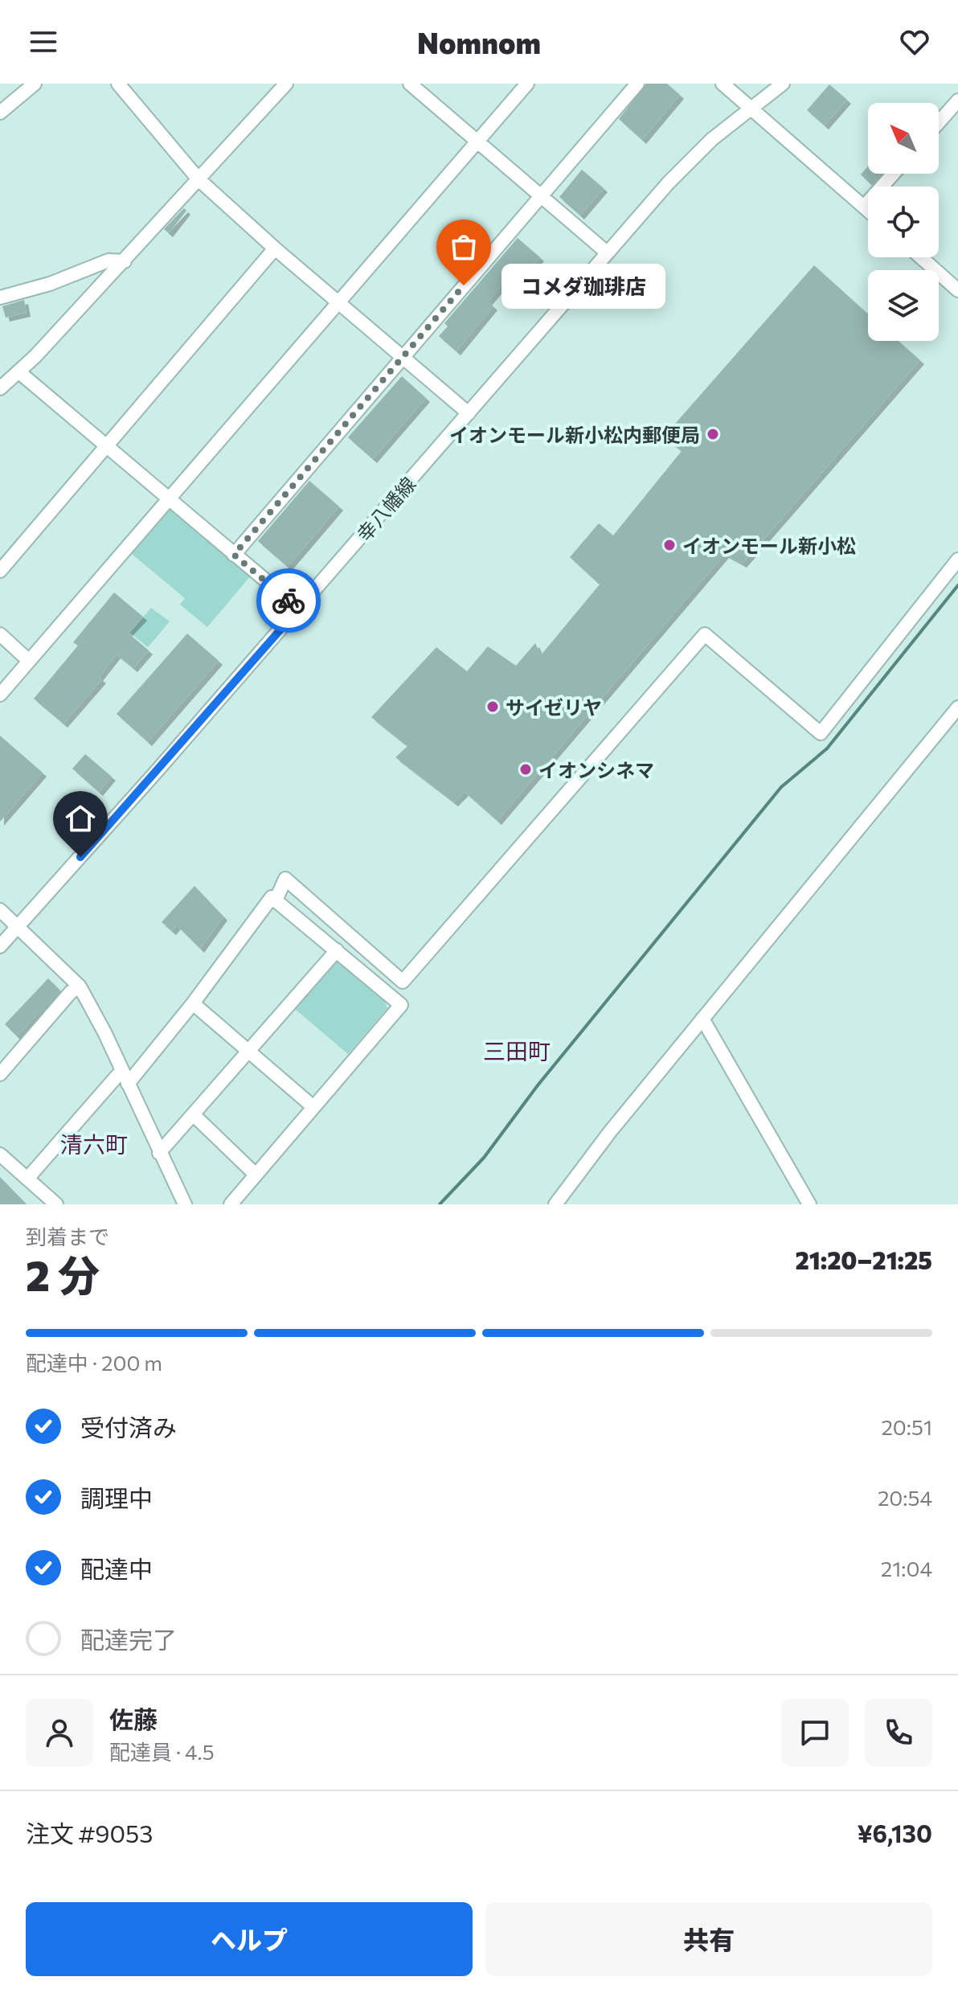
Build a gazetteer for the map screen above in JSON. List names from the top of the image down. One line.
{"streets":{"street":["幸八幡線"]},"districts":["三田町","清六町"],"places":["コメダ珈琲店","イオンモール新小松内郵便局","イオンモール新小松","サイゼリヤ","イオンシネマ"],"north":"top left","page":{"header":"Nomnom","bubble":"コメダ珈琲店","heading":["2 分","到着まで","21:20–21:25"],"panel":["佐藤","配達員 · 4.5","注文 #9053","¥6,130"],"bar":"配達中 · 200 m","list":[["受付済み","20:51"],["調理中","20:54"],["配達中","21:04"],"配達完了"],"buttons":["ヘルプ","共有"]}}
